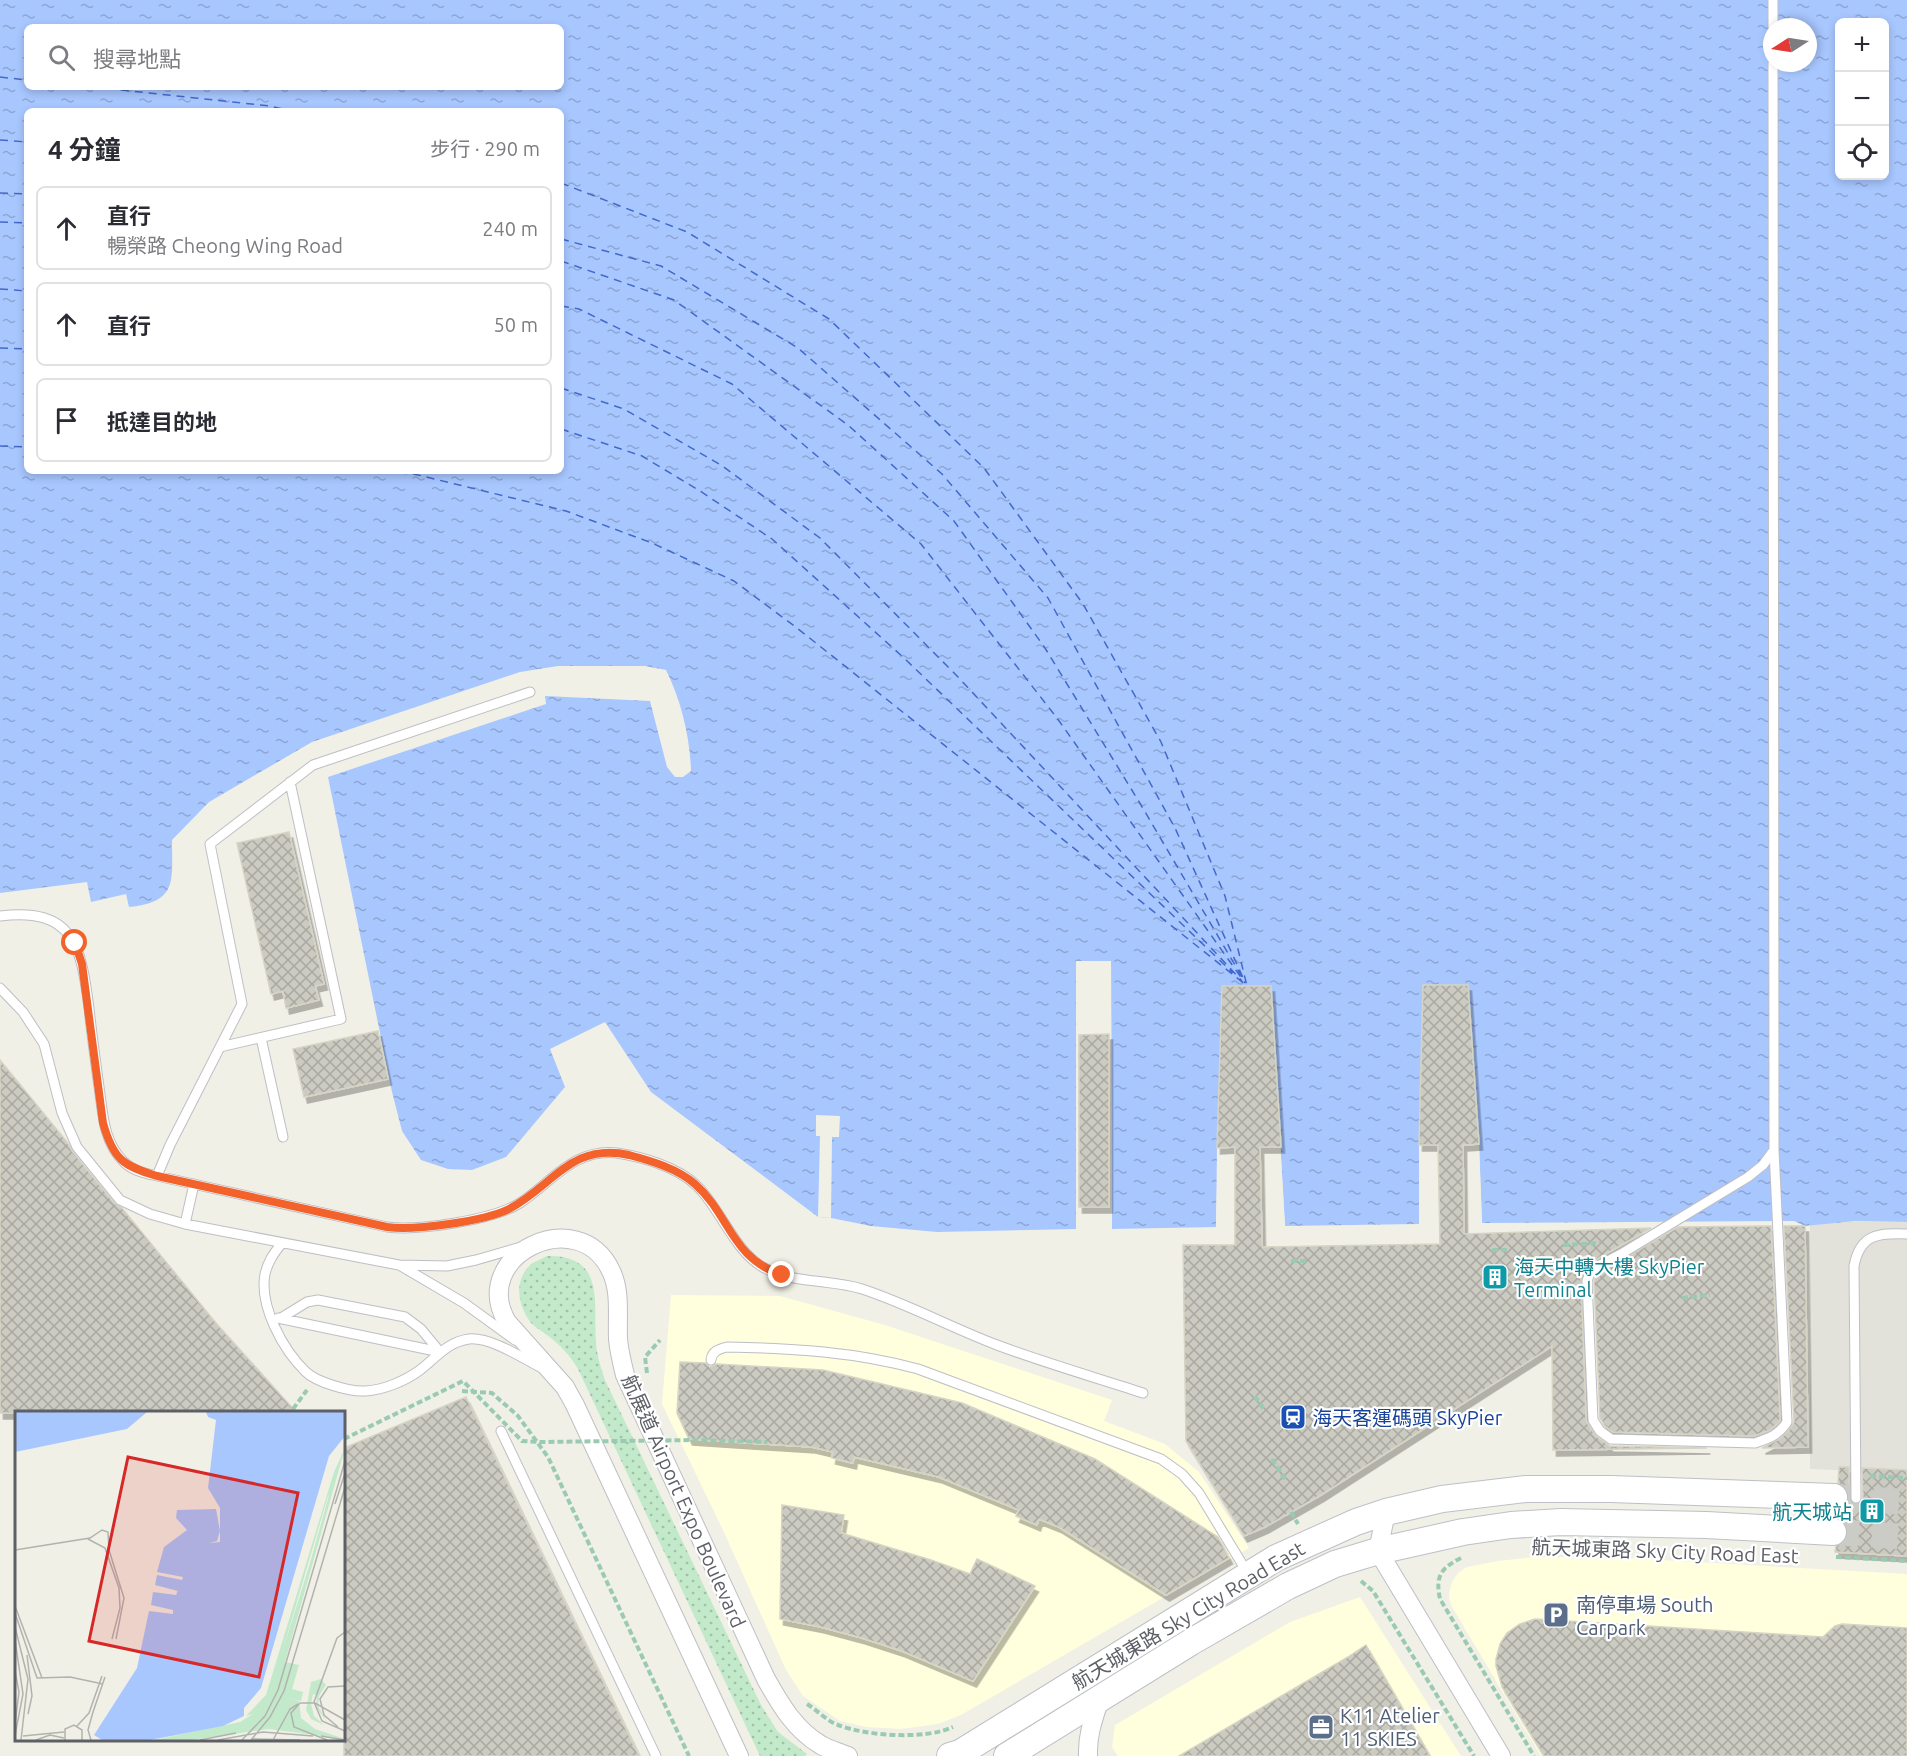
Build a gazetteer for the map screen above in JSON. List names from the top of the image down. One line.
{"streets":{"street":["航展道 Airport Expo Boulevard","航天城東路 Sky City Road East"]},"places":{"building":["海天中轉大樓 SkyPier Terminal","航天城站"],"station":["海天客運碼頭 SkyPier"],"parking":["南停車場 South Carpark"],"office":["K11 Atelier 11 SKIES"]},"north":"left","page":{"map_buttons":["+","−"],"search":"搜尋地點","heading":["4 分鐘","步行 · 290 m"],"list":[["直行","暢榮路 Cheong Wing Road","240 m"],["直行","50 m"],"抵達目的地"]}}
